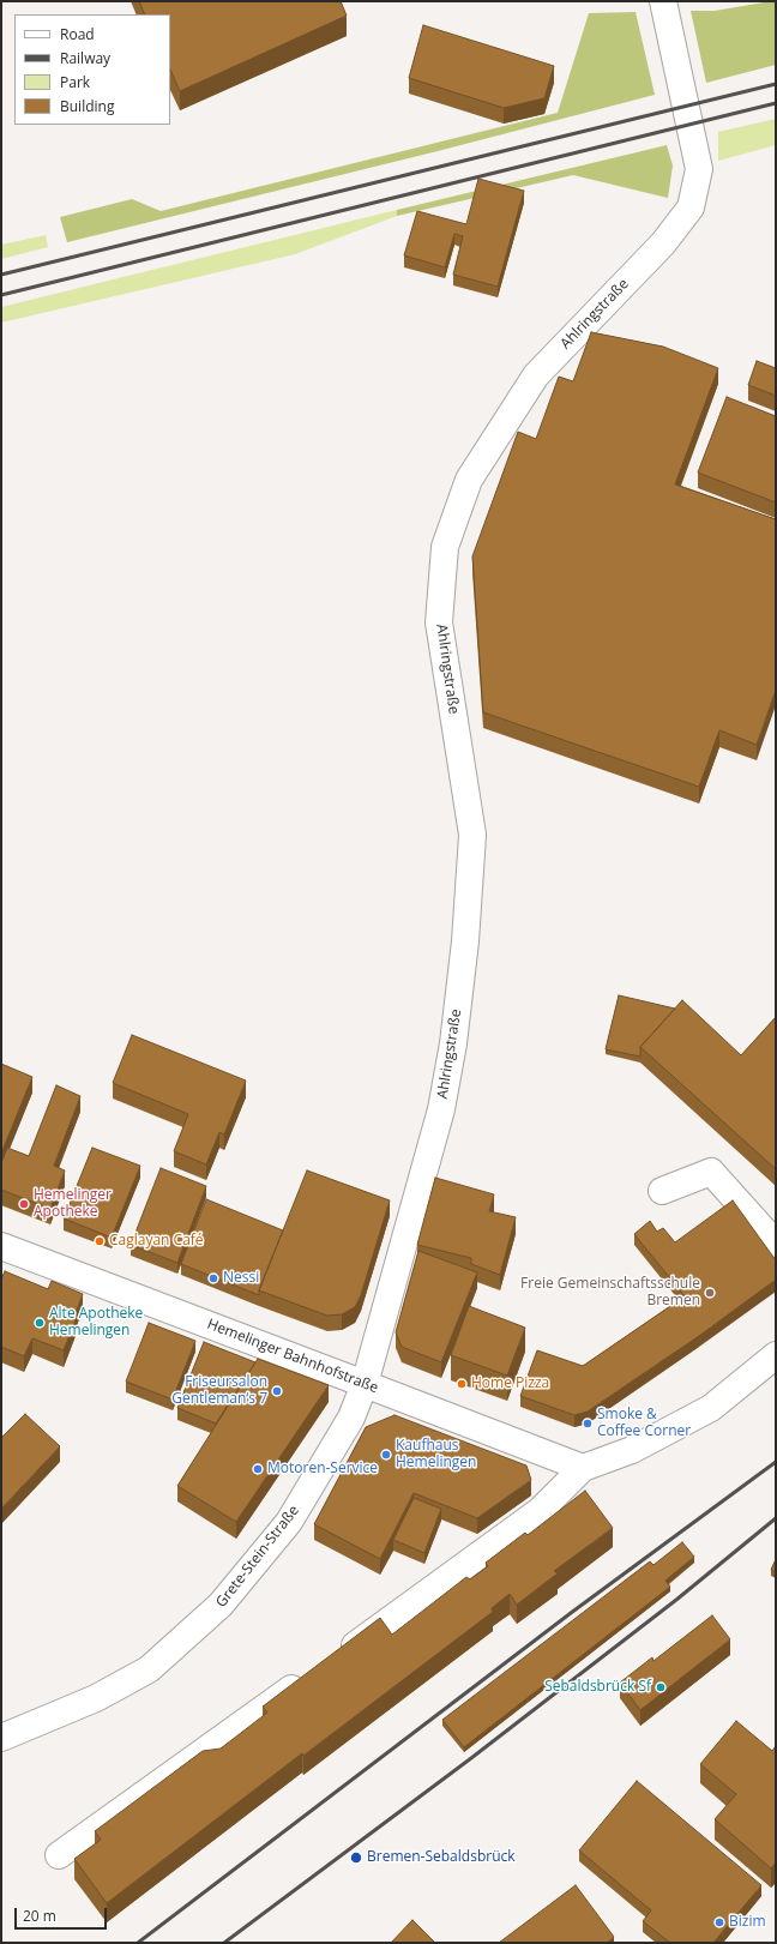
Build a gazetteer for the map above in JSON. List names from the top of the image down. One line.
{"streets":{"street":["Ahlringstraße","Hemelinger Bahnhofstraße","Grete-Stein-Straße"]},"crossings":[["Ahlringstraße","Hemelinger Bahnhofstraße"],["Ahlringstraße","Grete-Stein-Straße"],["Hemelinger Bahnhofstraße","Grete-Stein-Straße"]],"places":["Hemelinger Apotheke","Caglayan Café","Nessi","Freie Gemeinschaftsschule Bremen","Alte Apotheke Hemelingen","Home Pizza","Friseursalon Gentleman‘s 7","Smoke & Coffee Corner","Kaufhaus Hemelingen","Motoren-Service","Sebaldsbrück Sf","Bremen-Sebaldsbrück","Bizim"],"legend":["Road","Railway","Park","Building"],"scale_bar":"20 m"}
